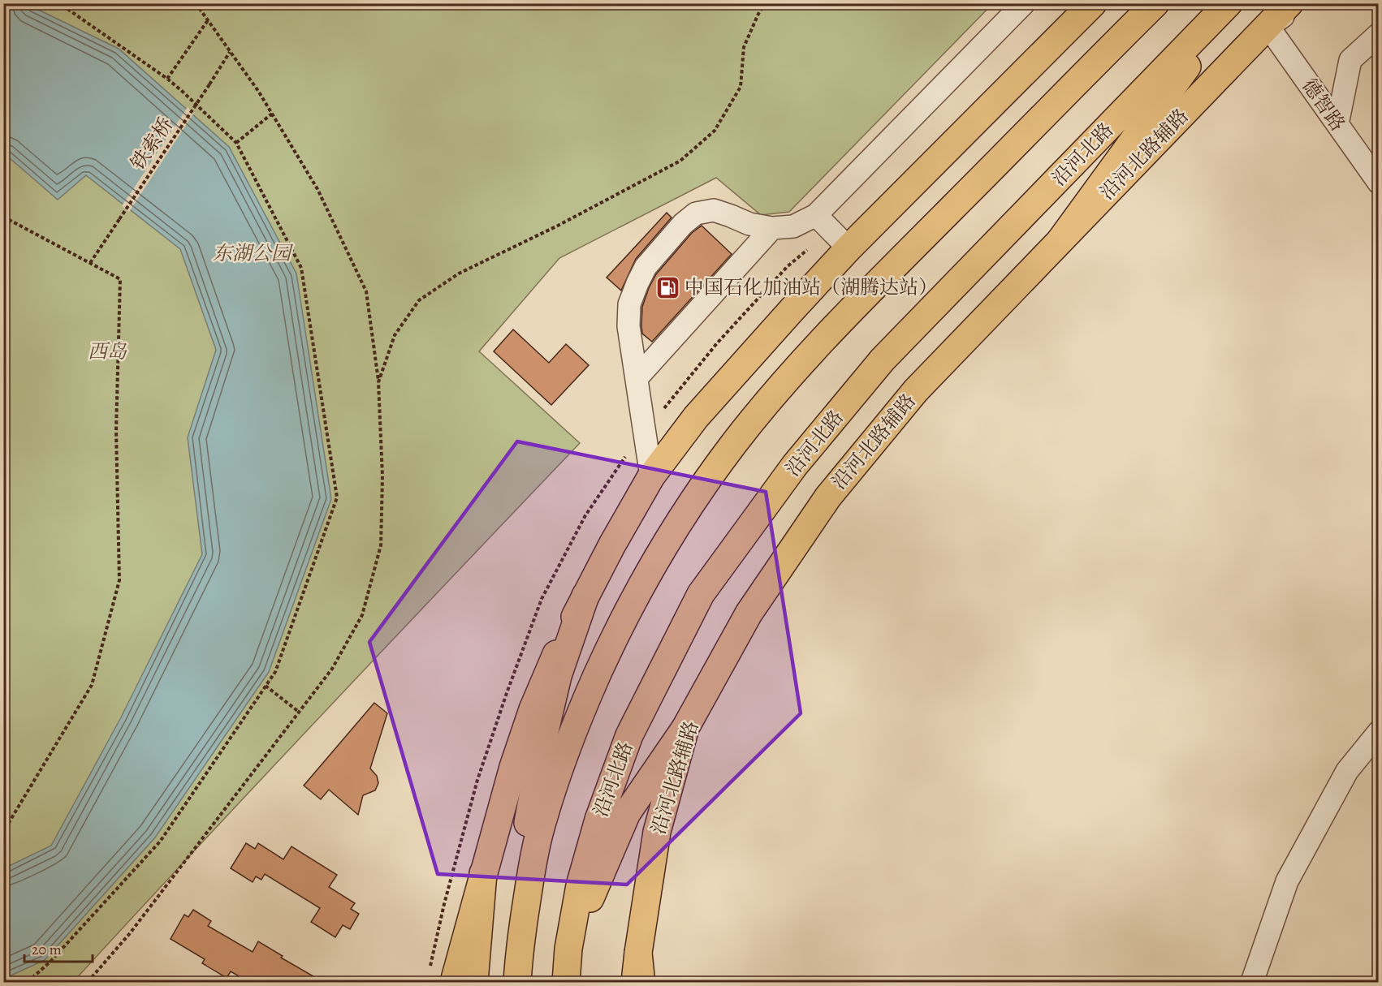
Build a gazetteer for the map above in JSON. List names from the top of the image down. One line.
{"streets":{"main road":["沿河北路","沿河北路辅路"],"street":["德智路"],"path":["铁索桥"]},"crossings":[["德智路","沿河北路辅路"]],"parks":["东湖公园","西岛"],"places":{"fuel station":["中国石化加油站（湖腾达站）"]},"scale_bar":"20 m"}
